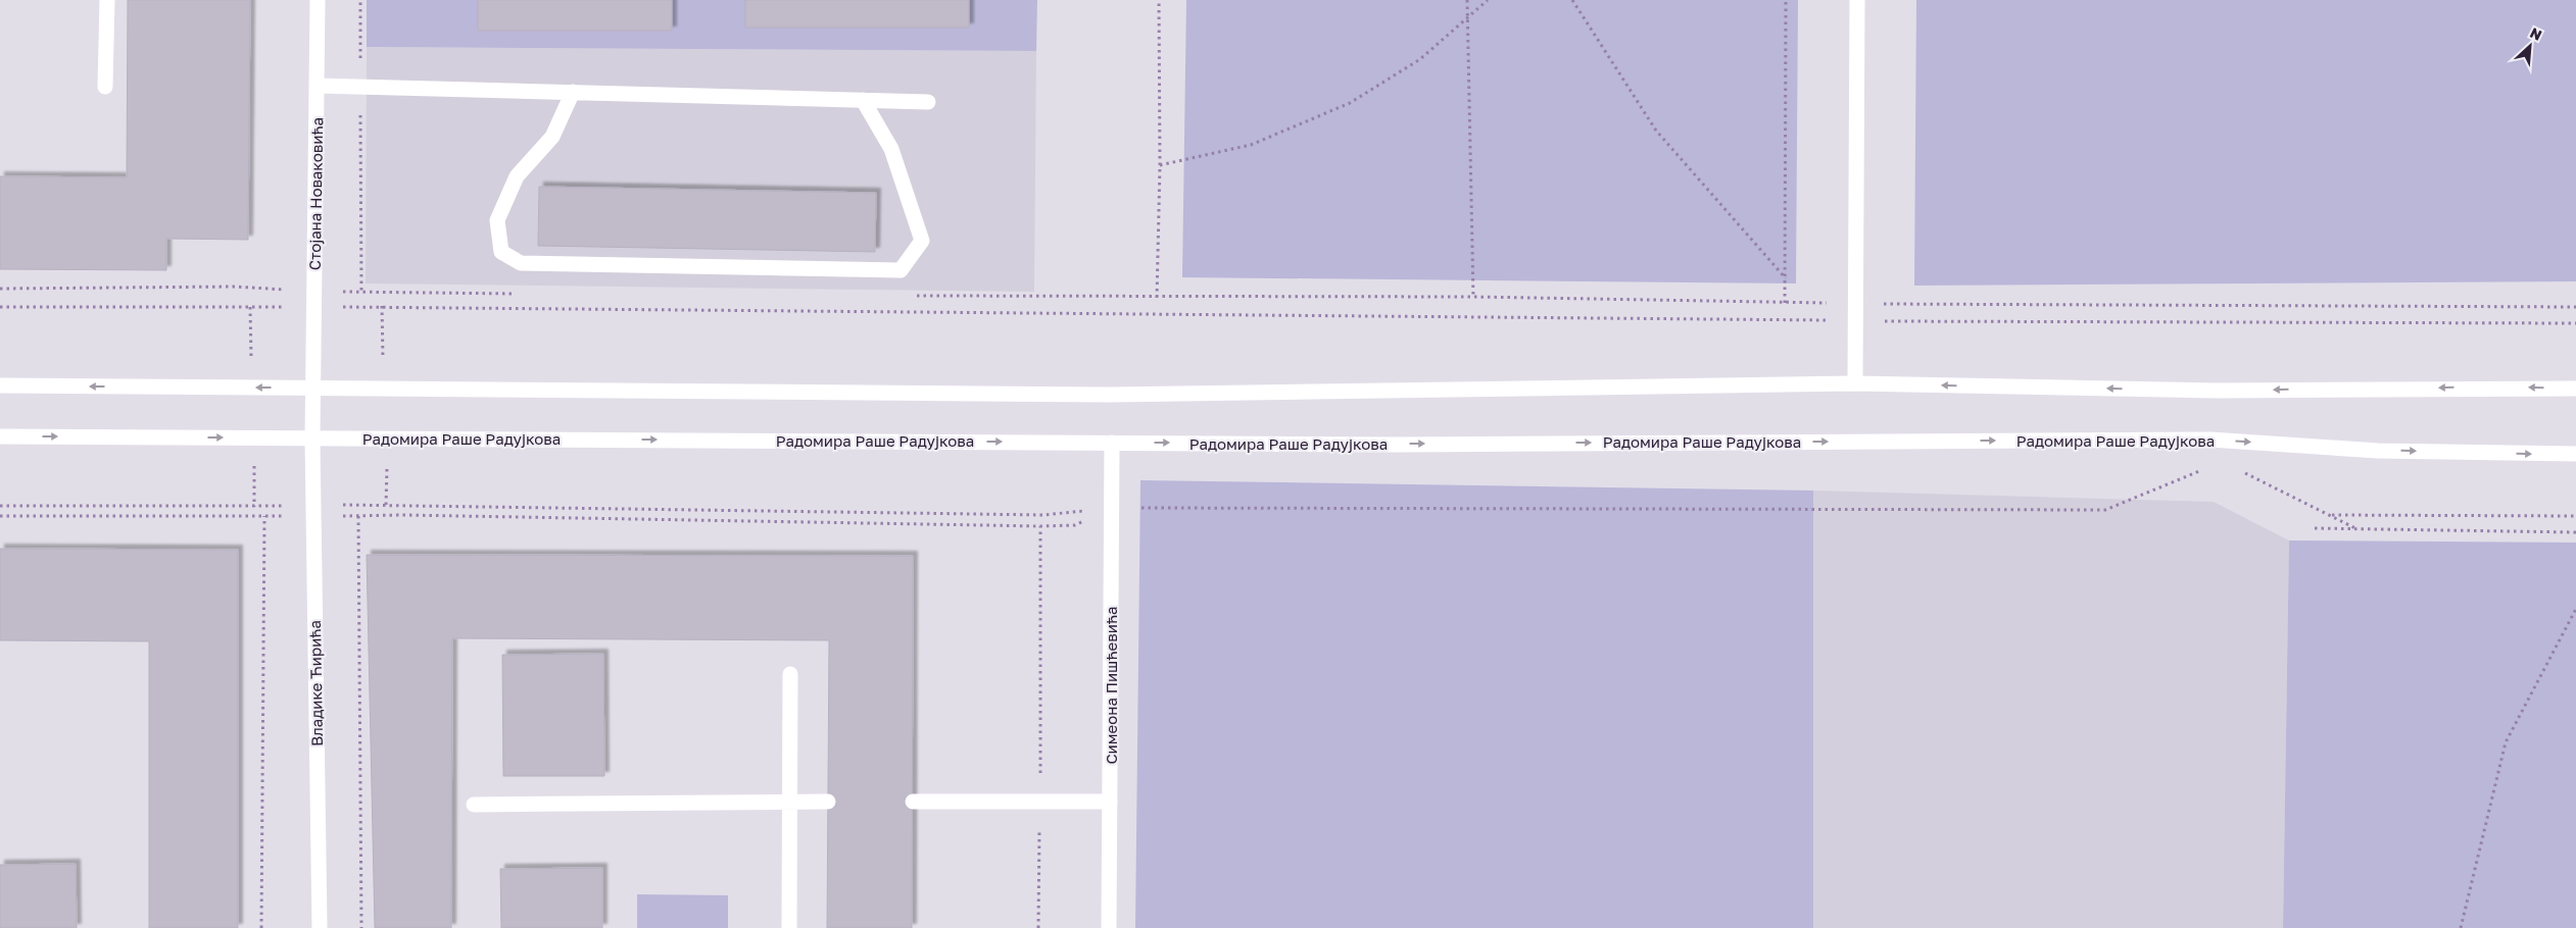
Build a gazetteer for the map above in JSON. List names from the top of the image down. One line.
{"streets":{"street":["Стојана Новаковића","Радомира Раше Радујкова","Владике Ћирића","Симеона Пишћевића"]},"crossings":[["Стојана Новаковића","Радомира Раше Радујкова"],["Стојана Новаковића","Владике Ћирића"],["Радомира Раше Радујкова","Владике Ћирића"],["Радомира Раше Радујкова","Симеона Пишћевића"]],"north":"top right"}
